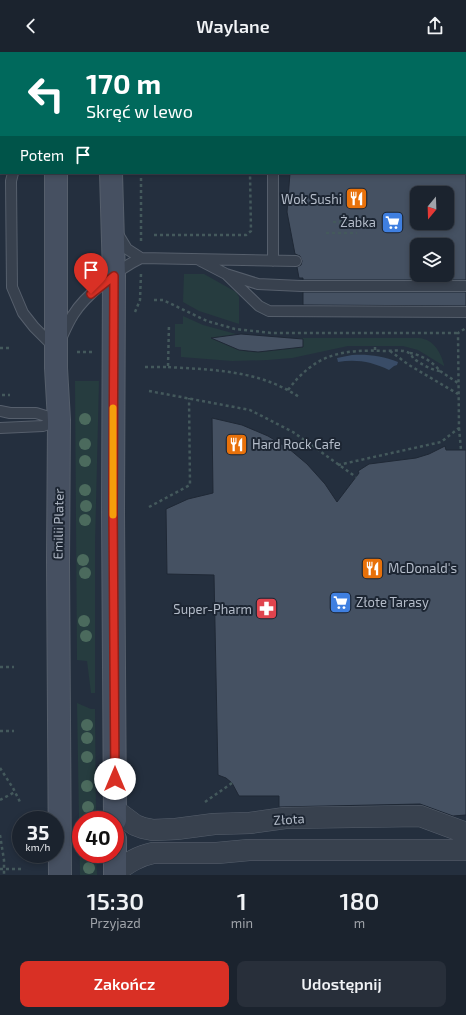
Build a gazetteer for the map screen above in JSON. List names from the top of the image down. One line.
{"streets":{"street":["Emilii Plater","Złota"]},"places":{"restaurant":["Wok Sushi","Hard Rock Cafe","McDonald's"],"supermarket":["Żabka","Złote Tarasy"],"pharmacy":["Super-Pharm"]},"north":"bottom","page":{"header":"Waylane","turn":["170 m","Skręć w lewo"],"then":"Potem","speed":"35 km/h","limit":"40","eta":["15:30","Przyjazd","1","min","180","m"],"buttons":["Zakończ","Udostępnij"]}}
